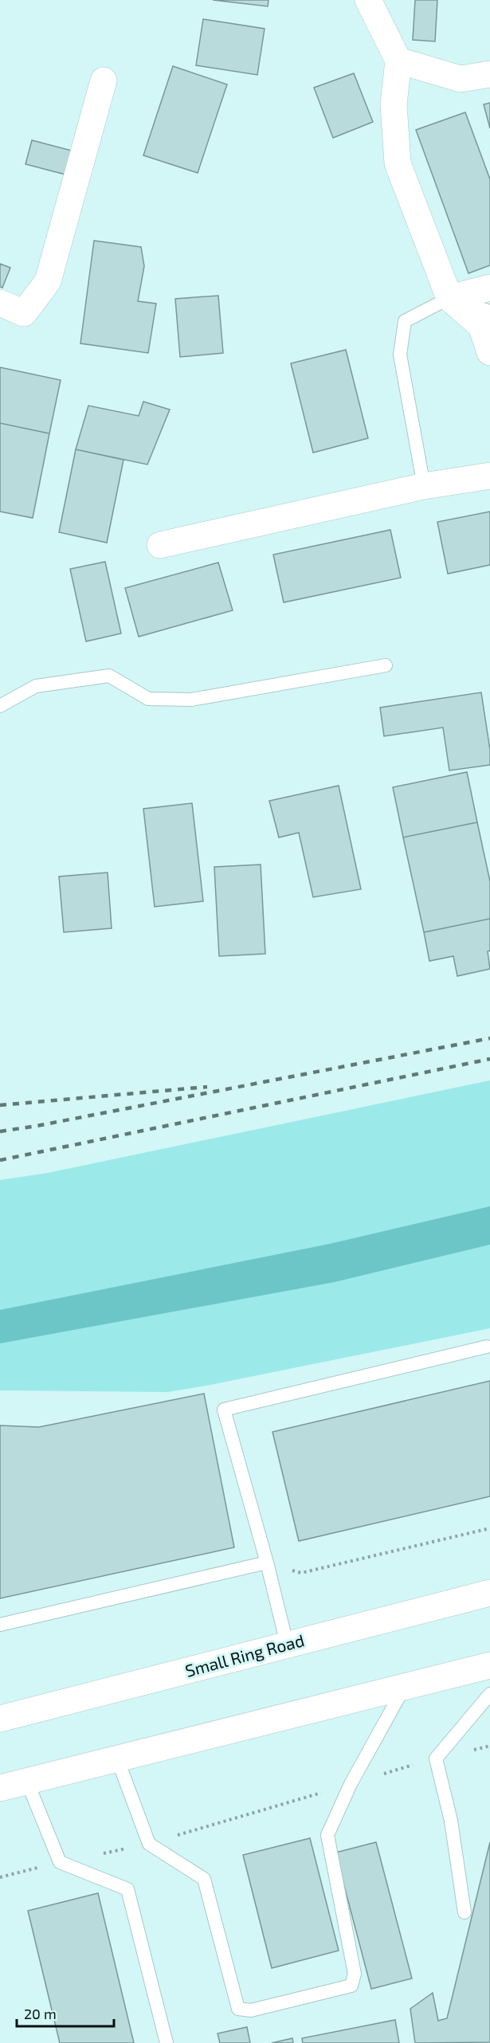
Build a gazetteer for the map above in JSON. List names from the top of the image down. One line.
{"streets":{"main road":["Small Ring Road"]},"scale_bar":"20 m"}
